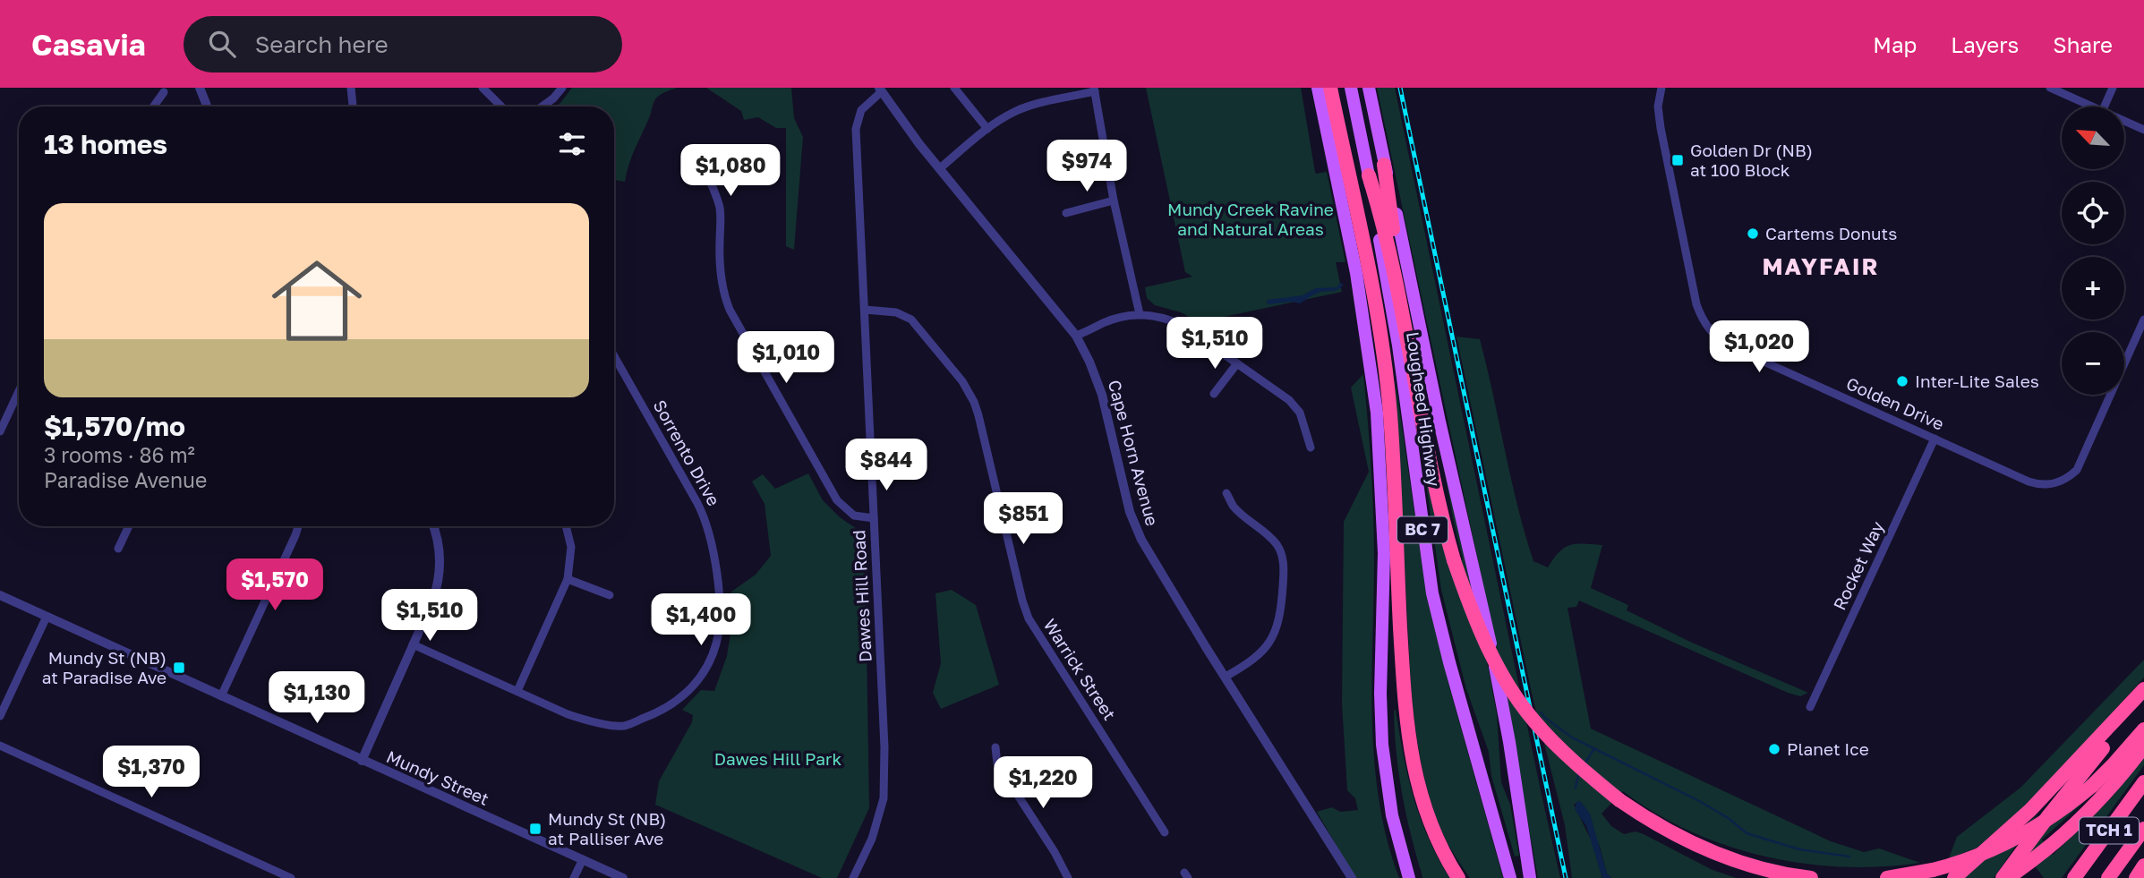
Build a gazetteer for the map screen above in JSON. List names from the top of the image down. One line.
{"streets":{"highway":["TCH 1"],"main road":["Lougheed Highway","BC 7"],"street":["Golden Drive","Sorrento Drive","Cape Horn Avenue","Rocket Way","Dawes Hill Road","Warrick Street","Mundy Street"]},"crossings":[["Golden Drive","Rocket Way"],["Cape Horn Avenue","Dawes Hill Road"],["Dawes Hill Road","Warrick Street"]],"districts":["MAYFAIR"],"parks":["Mundy Creek Ravine and Natural Areas","Dawes Hill Park"],"places":{"transit":["Golden Dr (NB) at 100 Block","Mundy St (NB) at Paradise Ave","Mundy St (NB) at Palliser Ave"],"other":["Cartems Donuts","Inter-Lite Sales","Planet Ice"]},"north":"top left","page":{"header":"Casavia","search":"Search here","nav":["Map","Layers","Share"],"map_buttons":["+","−"],"heading":"13 homes","price":["$974","$1,080","$1,510","$1,020","$1,010","$844","$851","$1,570","$1,510","$1,400","$1,130","$1,370","$1,220"],"list":[{"name":"$1,570/mo","note":"3 rooms · 86 m² · Paradise Avenue"}]}}
